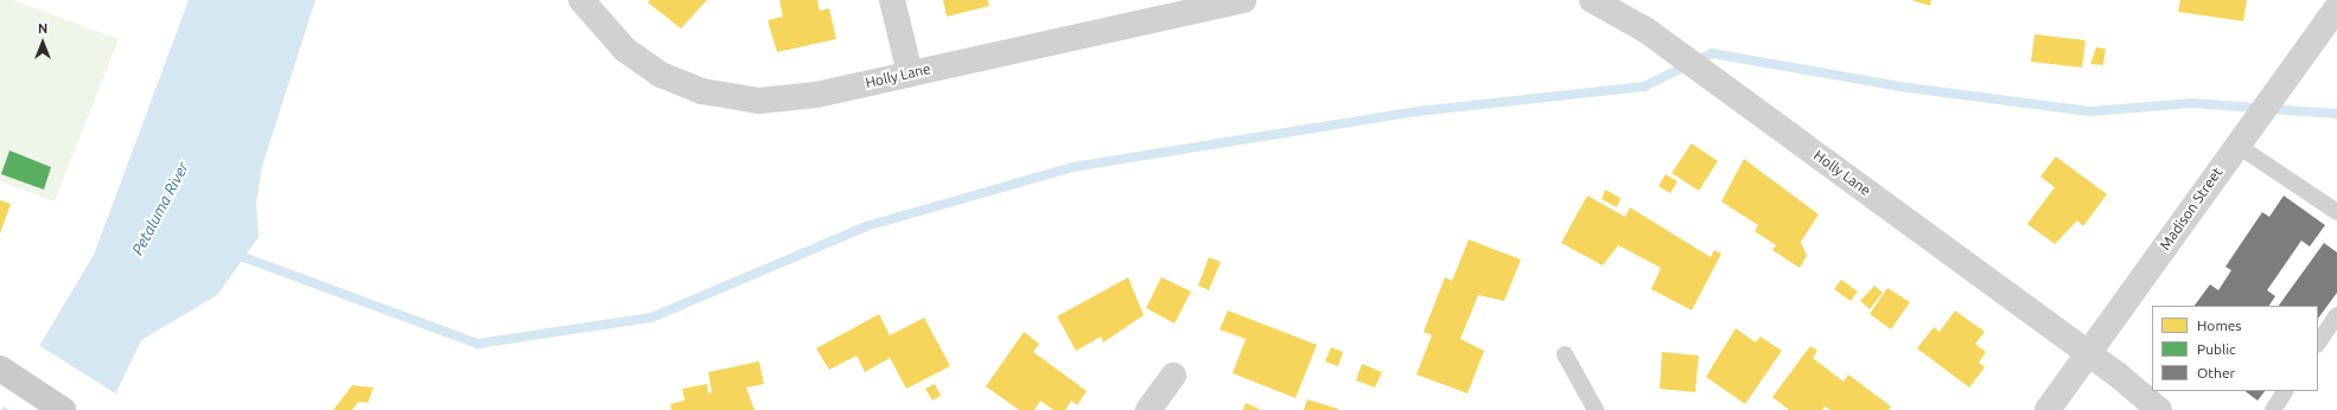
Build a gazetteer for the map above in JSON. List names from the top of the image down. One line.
{"streets":{"street":["Holly Lane","Madison Street"]},"crossings":[["Holly Lane","Madison Street"]],"water":["Petaluma River"],"legend":["Homes","Public","Other"],"north":"top"}
